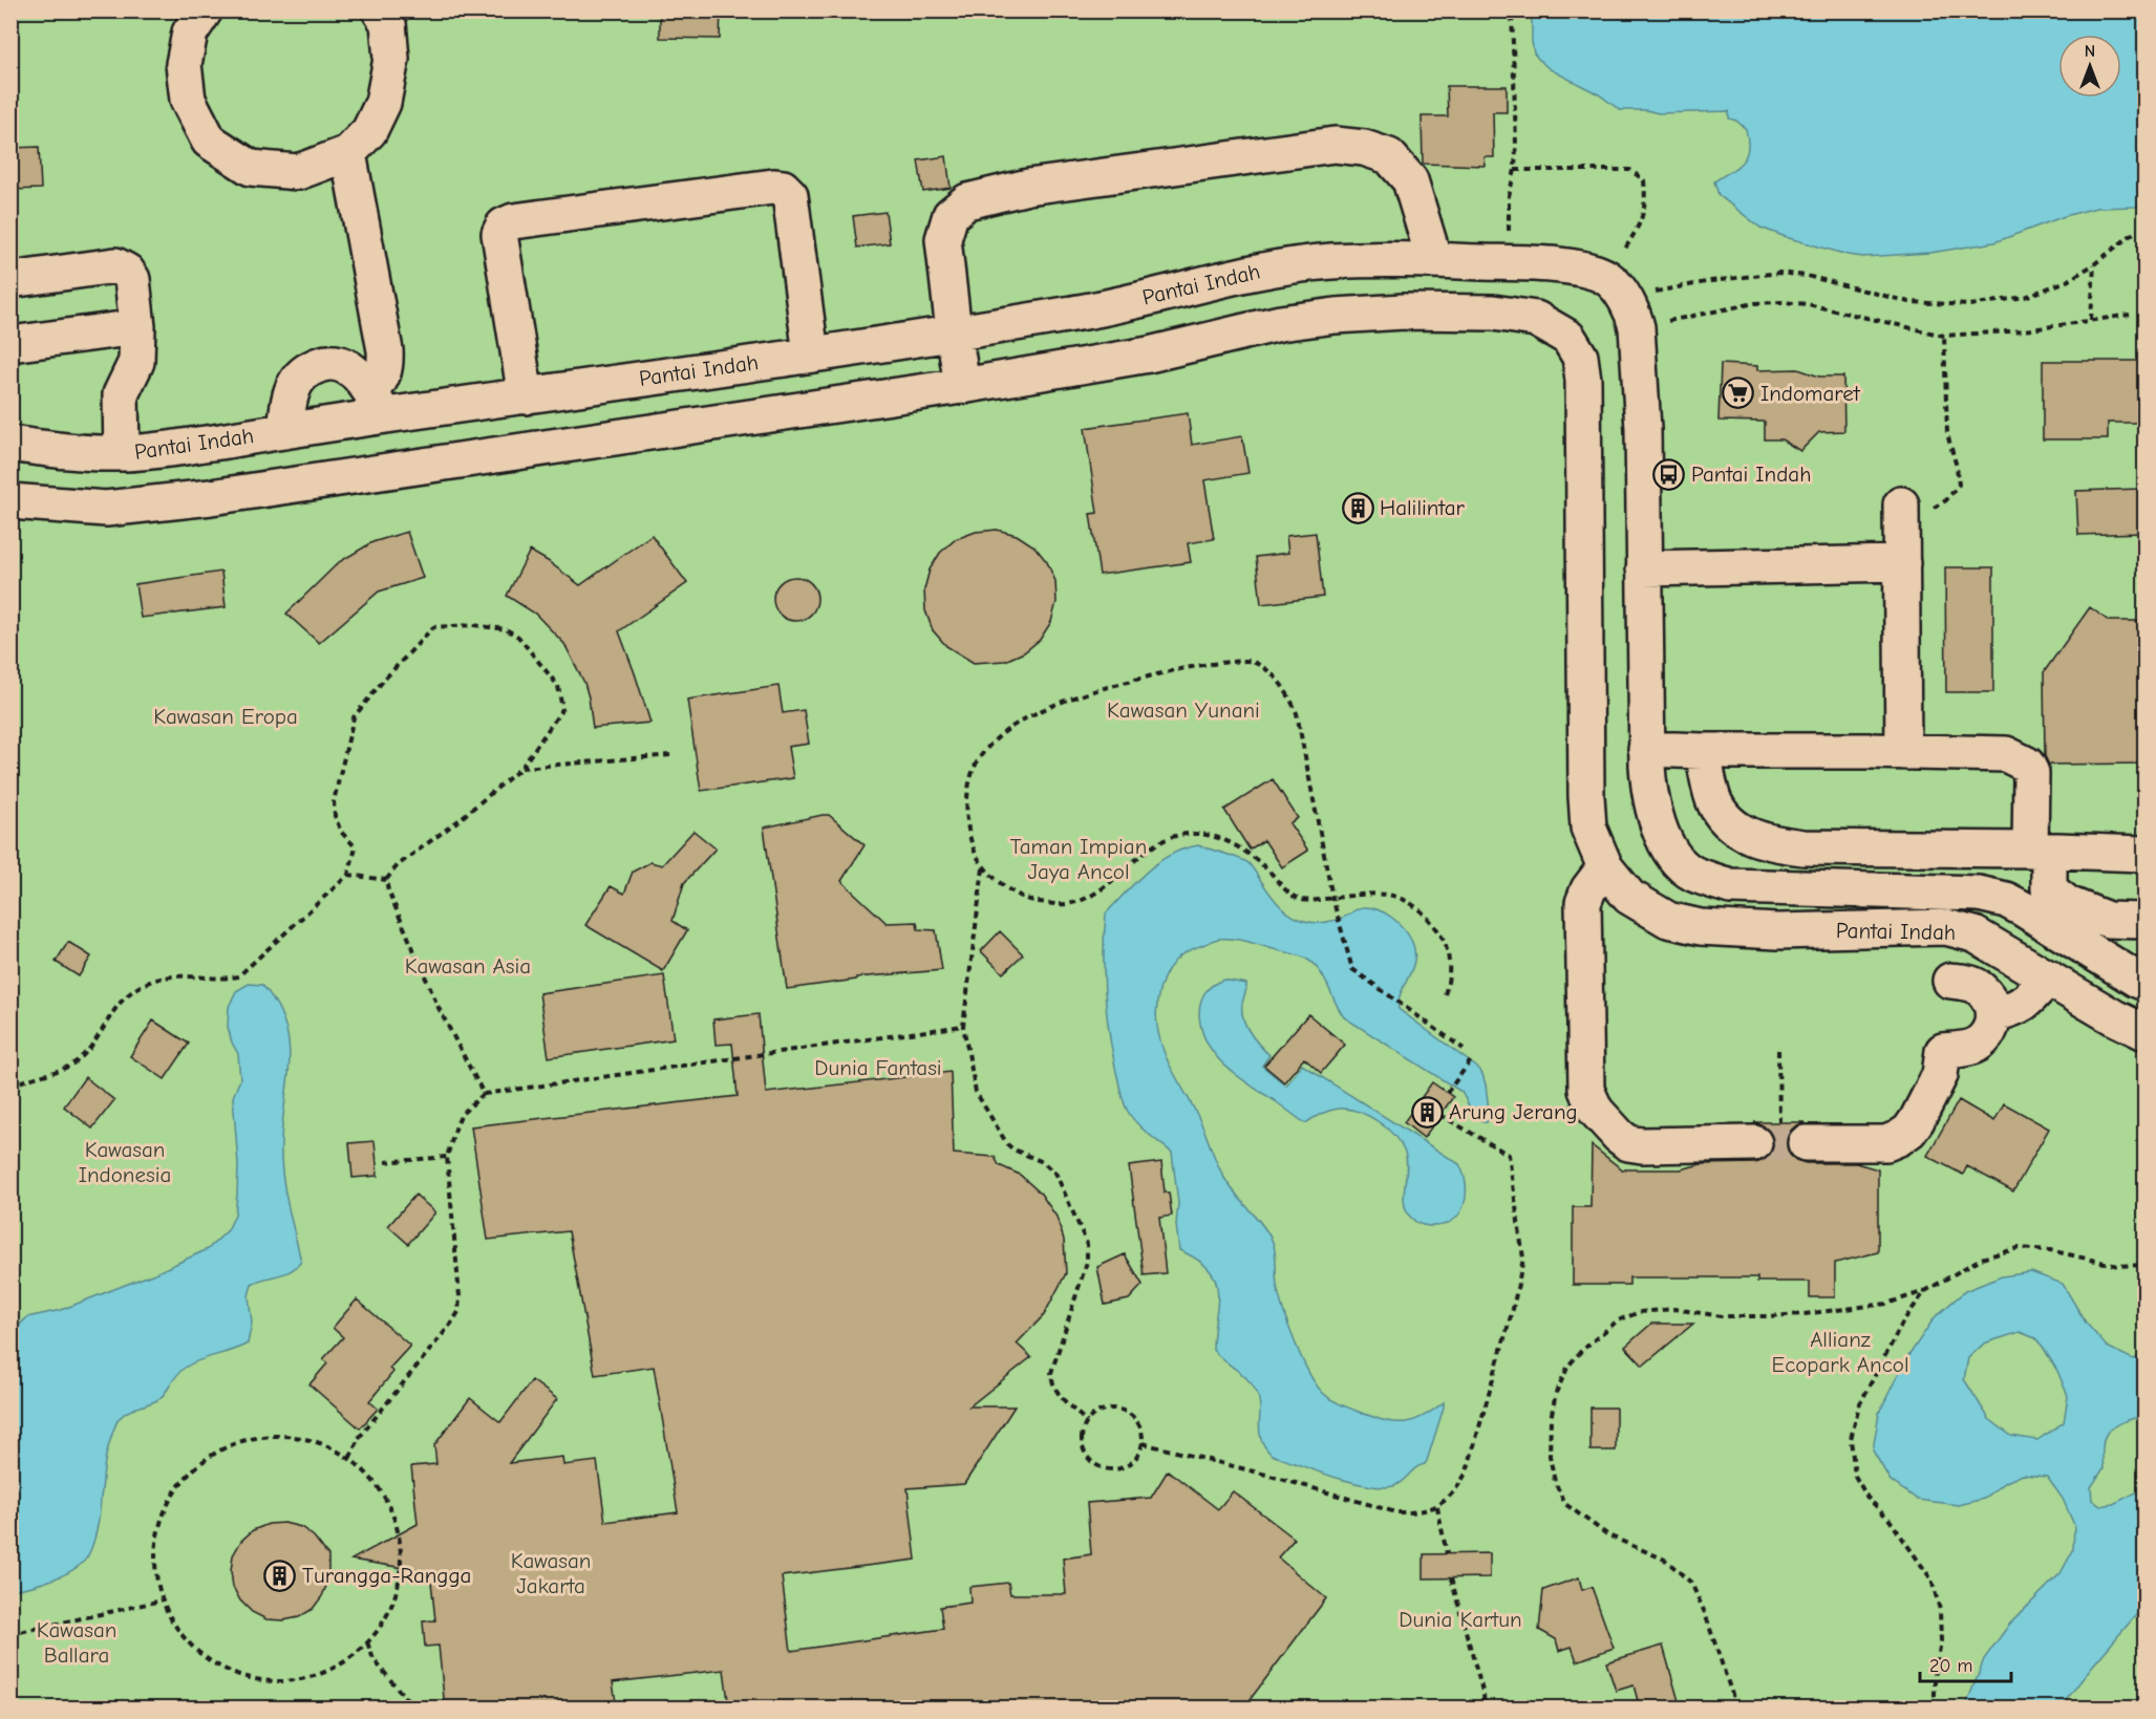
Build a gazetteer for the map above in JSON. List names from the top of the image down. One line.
{"streets":{"street":["Pantai Indah"]},"parks":["Kawasan Yunani","Kawasan Eropa","Taman Impian Jaya Ancol","Kawasan Asia","Dunia Fantasi","Kawasan Indonesia","Allianz Ecopark Ancol","Kawasan Jakarta","Dunia Kartun","Kawasan Ballara"],"places":{"supermarket":["Indomaret"],"bus stop":["Pantai Indah"],"building":["Halilintar","Arung Jerang","Turangga-Rangga"]},"scale_bar":"20 m","north":"top"}
